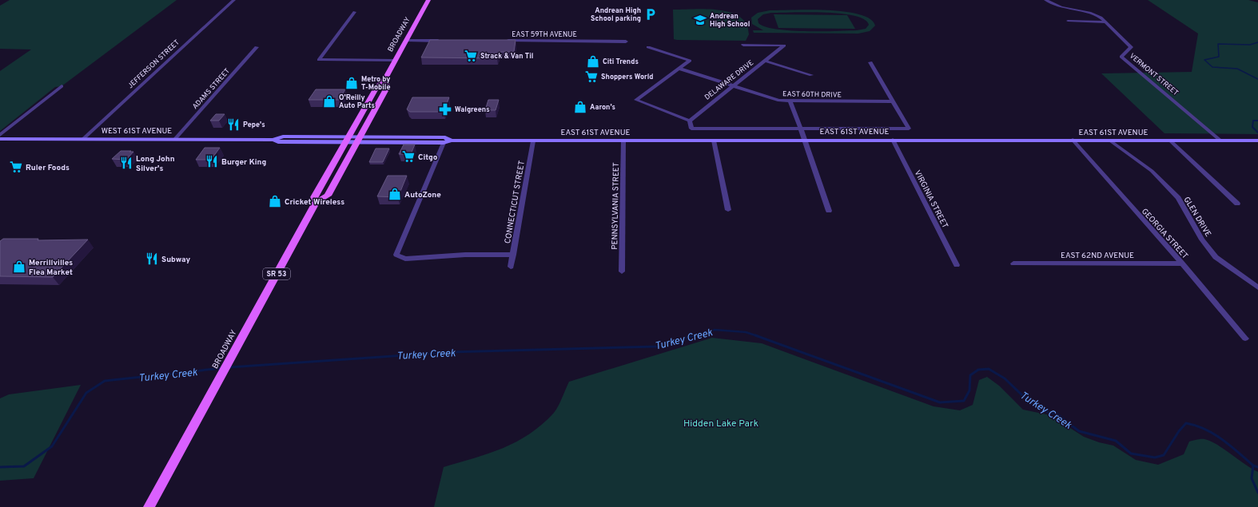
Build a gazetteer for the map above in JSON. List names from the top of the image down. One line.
{"streets":{"main road":["BROADWAY","WEST 61ST AVENUE","EAST 61ST AVENUE","SR 53"],"street":["EAST 59TH AVENUE","JEFFERSON STREET","VERMONT STREET","DELAWARE DRIVE","ADAMS STREET","EAST 60TH DRIVE","VIRGINIA STREET","CONNECTICUT STREET","PENNSYLVANIA STREET","GLEN DRIVE","GEORGIA STREET","EAST 62ND AVENUE"]},"crossings":[["BROADWAY","WEST 61ST AVENUE"],["BROADWAY","EAST 61ST AVENUE"],["JEFFERSON STREET","WEST 61ST AVENUE"],["VERMONT STREET","EAST 61ST AVENUE"],["DELAWARE DRIVE","EAST 60TH DRIVE"],["ADAMS STREET","WEST 61ST AVENUE"],["WEST 61ST AVENUE","EAST 61ST AVENUE"],["EAST 61ST AVENUE","VIRGINIA STREET"],["EAST 61ST AVENUE","CONNECTICUT STREET"],["EAST 61ST AVENUE","PENNSYLVANIA STREET"],["EAST 61ST AVENUE","GLEN DRIVE"],["EAST 61ST AVENUE","GEORGIA STREET"],["GEORGIA STREET","EAST 62ND AVENUE"]],"water":["Turkey Creek"],"parks":["Hidden Lake Park"],"places":{"parking":["Andrean High School parking"],"school or university":["Andrean High School"],"supermarket":["Strack & Van Til","Shoppers World","Citgo","Ruler Foods"],"shop":["Citi Trends","Metro by T-Mobile","O'Reilly Auto Parts","Aaron's","AutoZone","Cricket Wireless","Merrillvilles Flea Market"],"pharmacy":["Walgreens"],"restaurant":["Pepe's","Burger King","Long John Silver's","Subway"]}}
